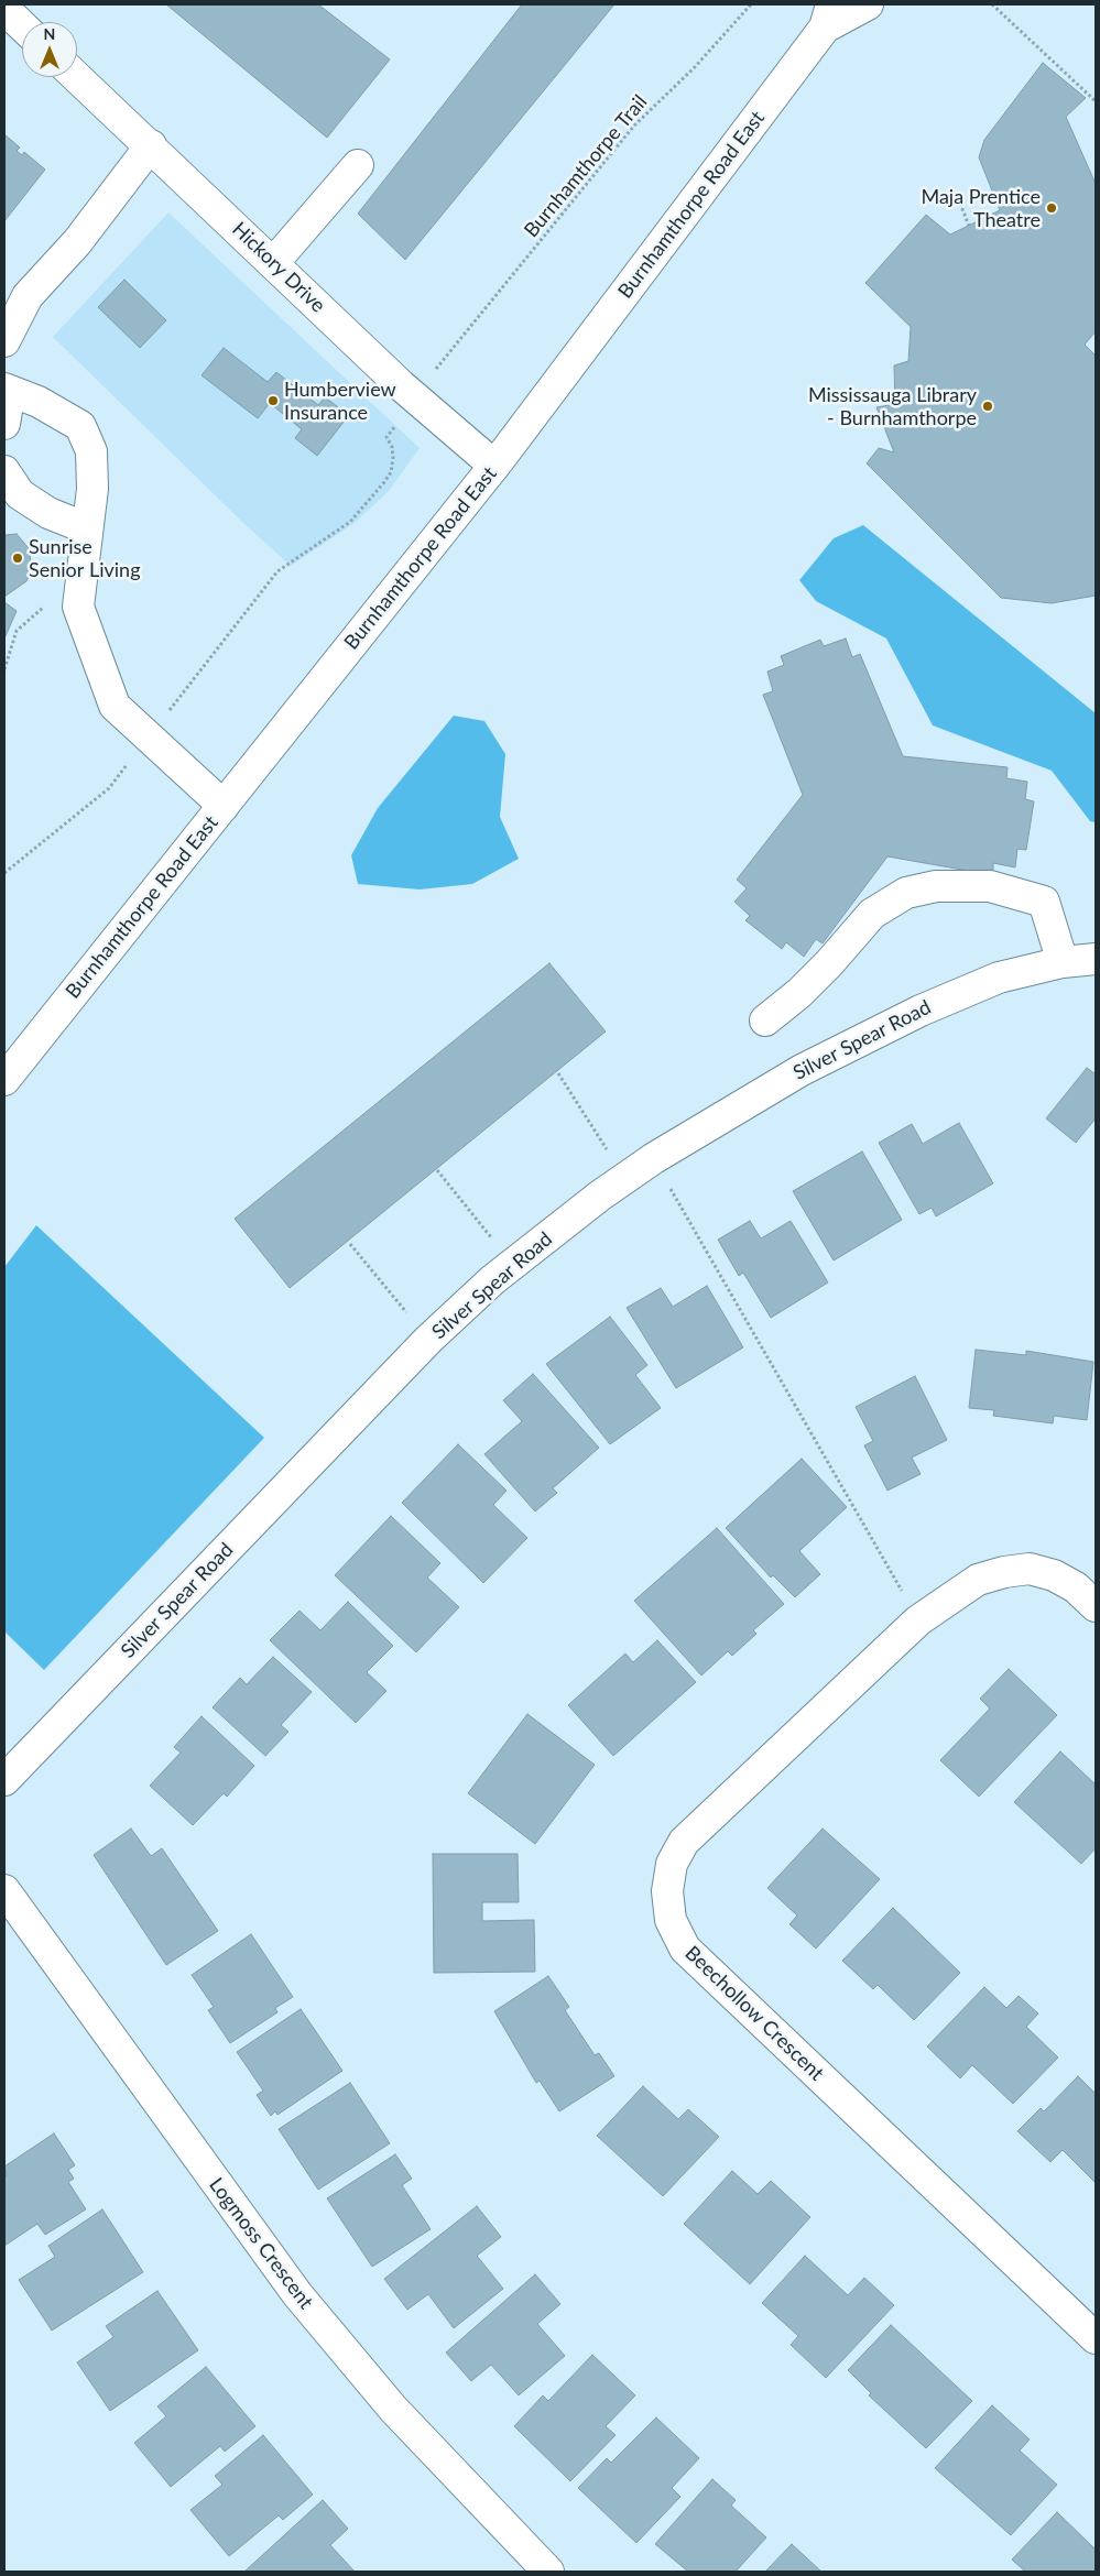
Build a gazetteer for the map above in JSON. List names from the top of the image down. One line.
{"streets":{"street":["Burnhamthorpe Road East","Hickory Drive","Silver Spear Road","Beechollow Crescent","Logmoss Crescent"],"path":["Burnhamthorpe Trail"]},"crossings":[["Burnhamthorpe Road East","Hickory Drive"]],"places":["Maja Prentice Theatre","Humberview Insurance","Mississauga Library - Burnhamthorpe","Sunrise Senior Living"],"north":"top"}
